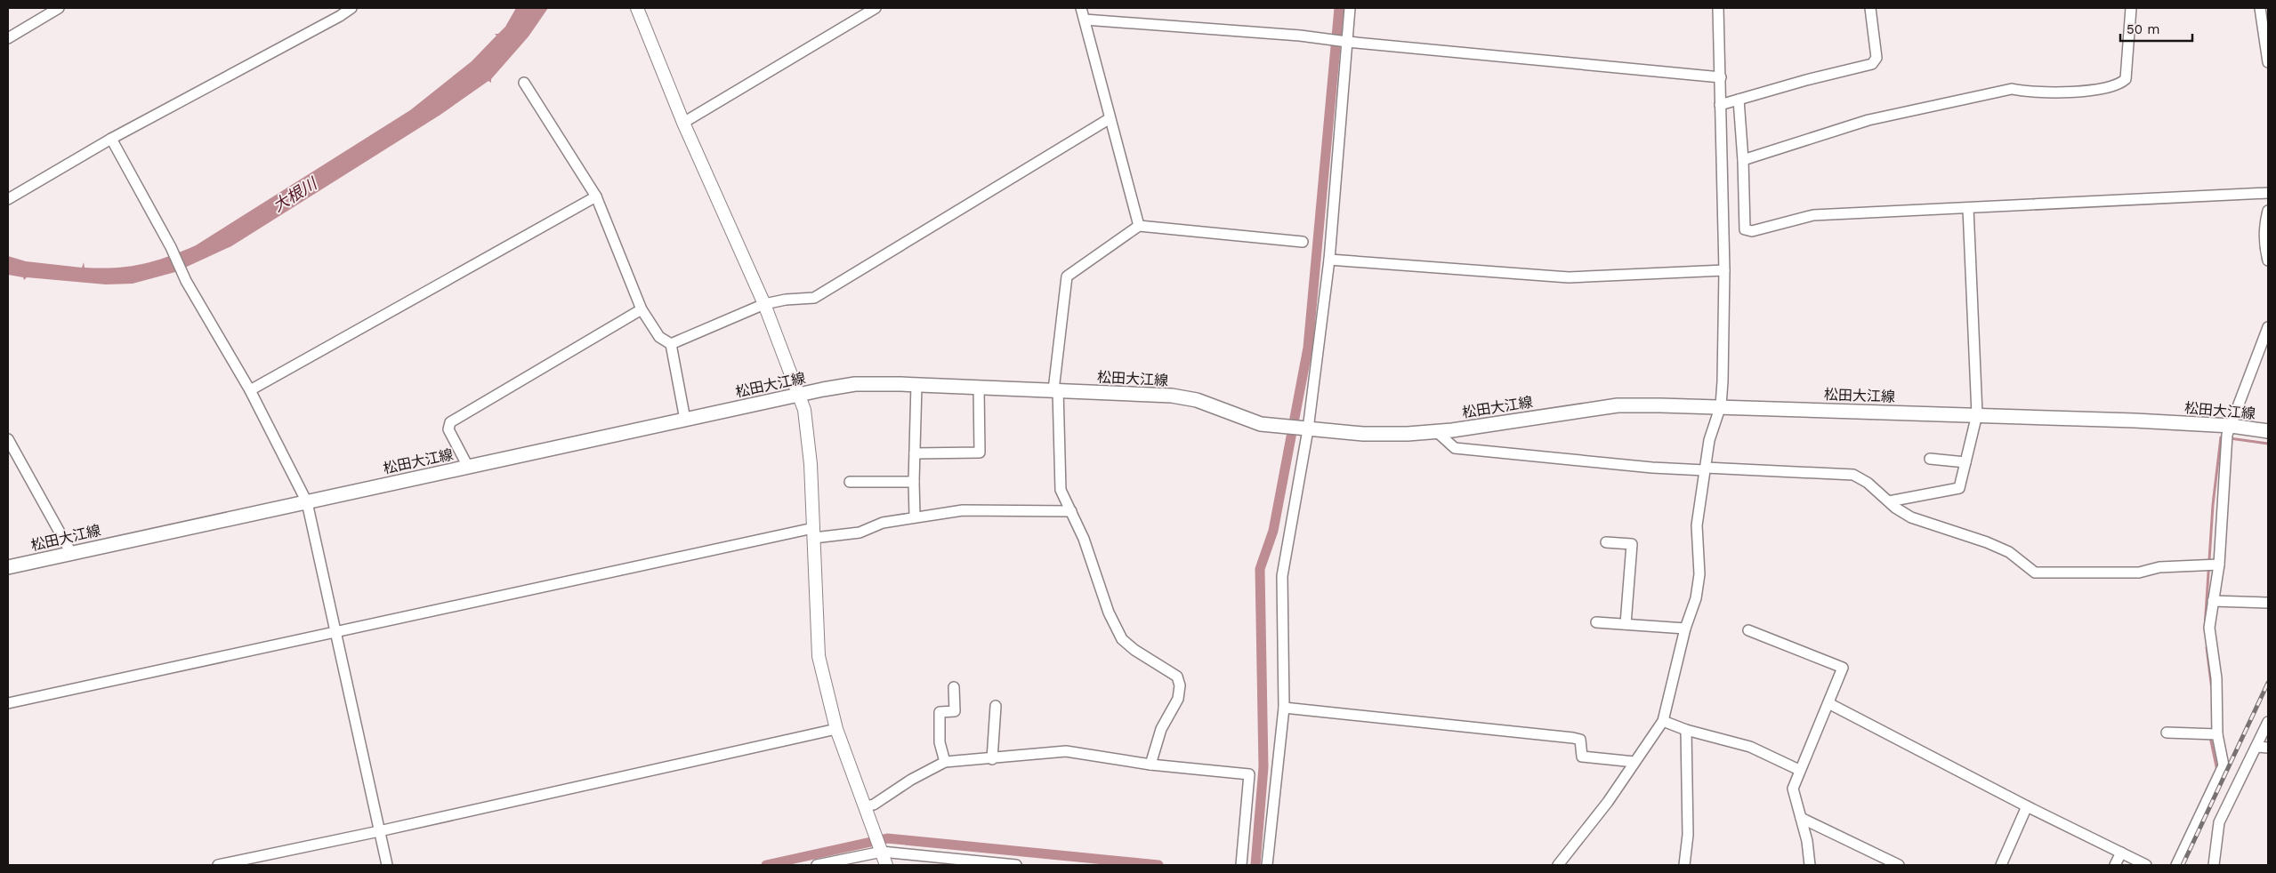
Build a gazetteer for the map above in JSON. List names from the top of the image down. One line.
{"streets":{"main road":["松田大江線"]},"water":["大根川"],"scale_bar":"50 m"}
